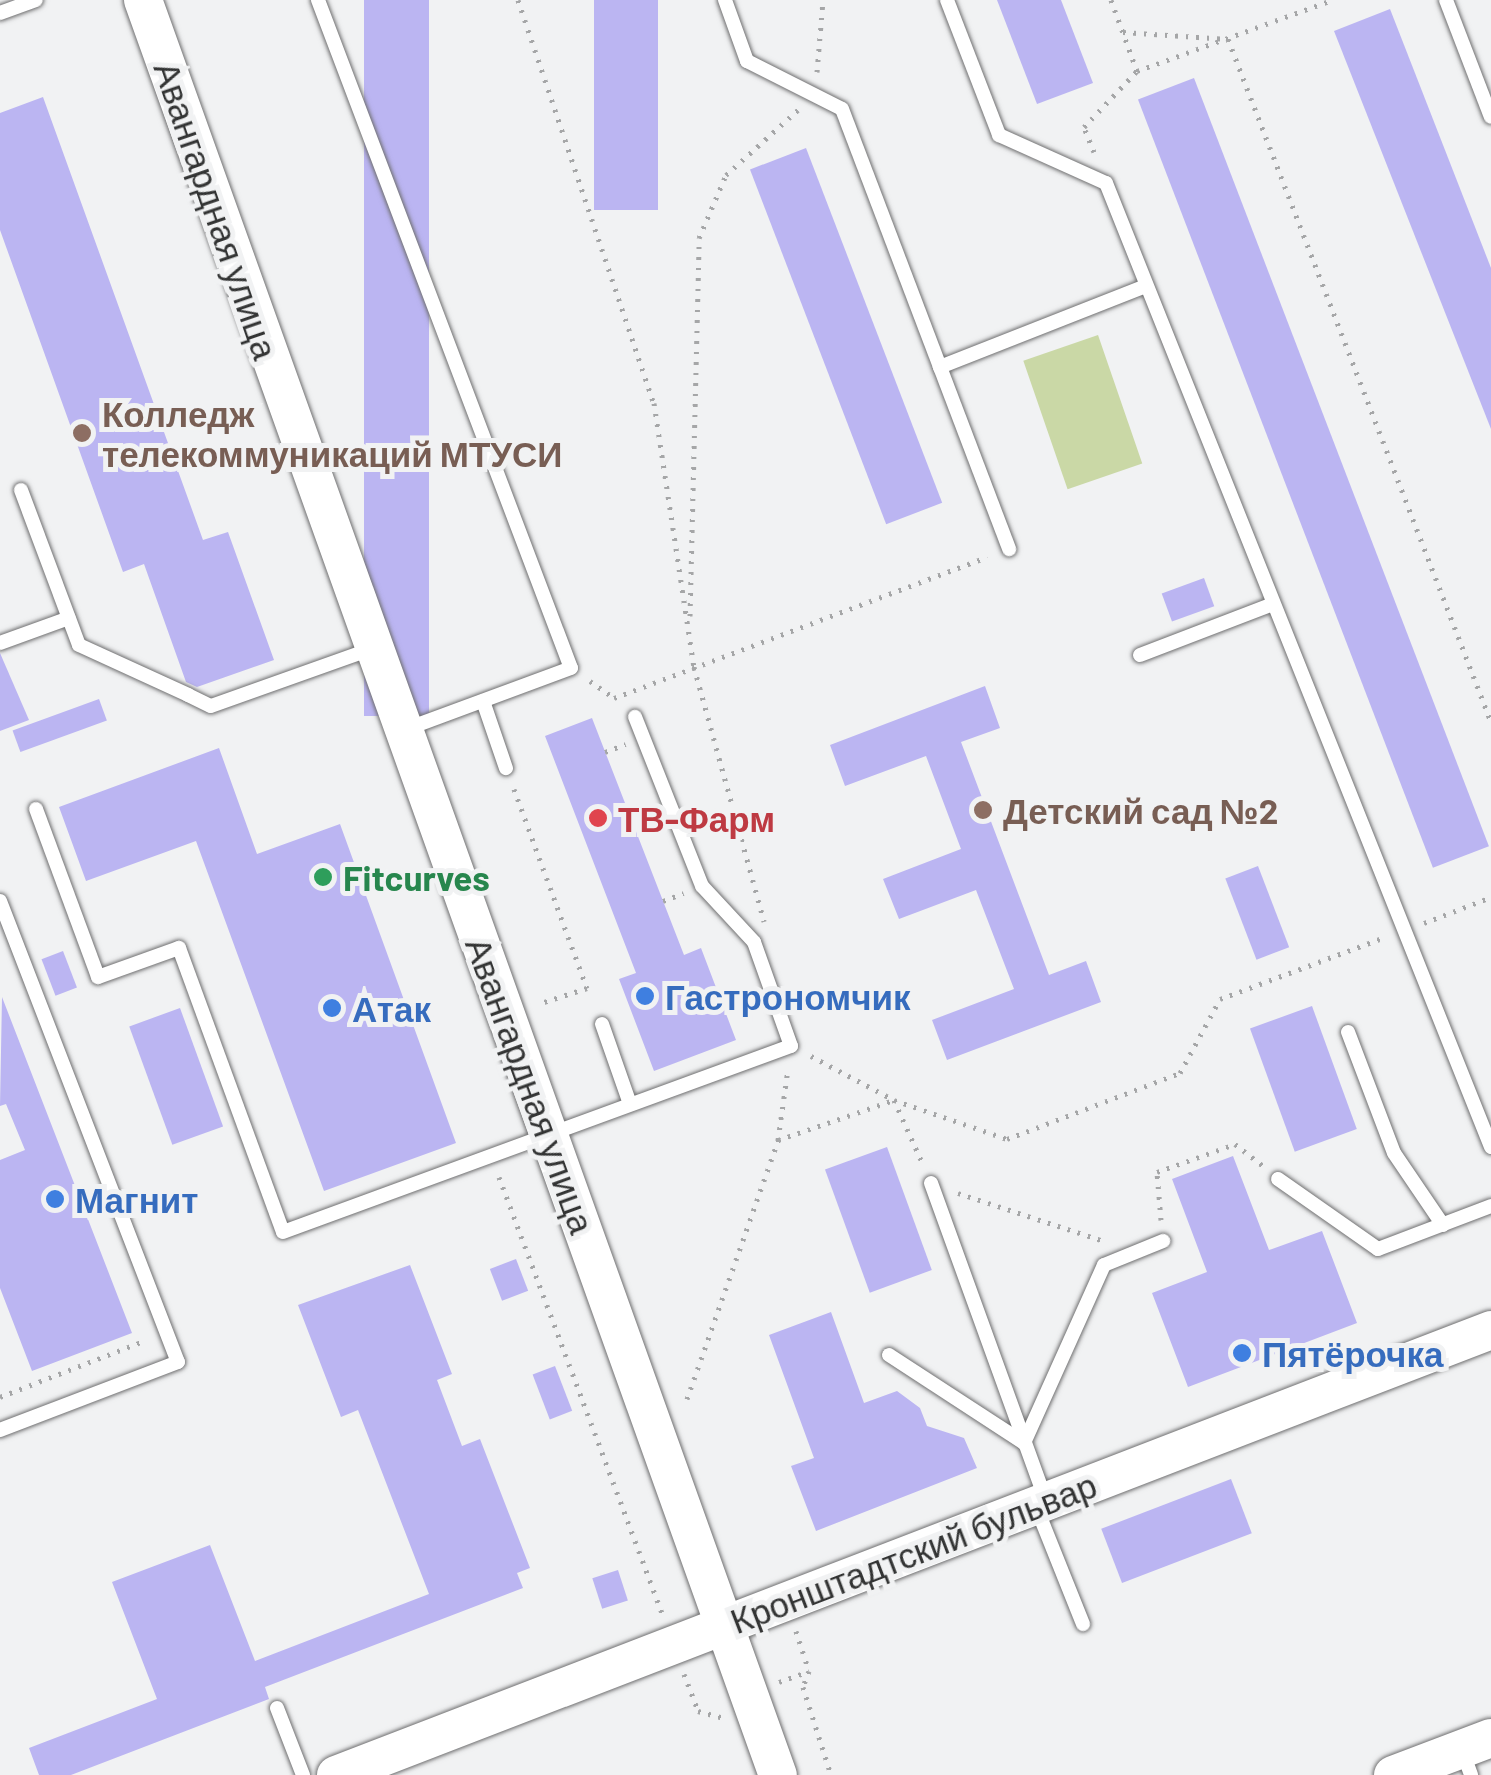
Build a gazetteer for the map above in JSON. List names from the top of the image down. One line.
{"streets":{"main road":["Авангардная улица","Кронштадтский бульвар"]},"crossings":[["Авангардная улица","Кронштадтский бульвар"]],"places":["Колледж телекоммуникаций МТУСИ","Детский сад №2","ТВ-Фарм","Fitcurves","Гастрономчик","Атак","Магнит","Пятёрочка"]}
